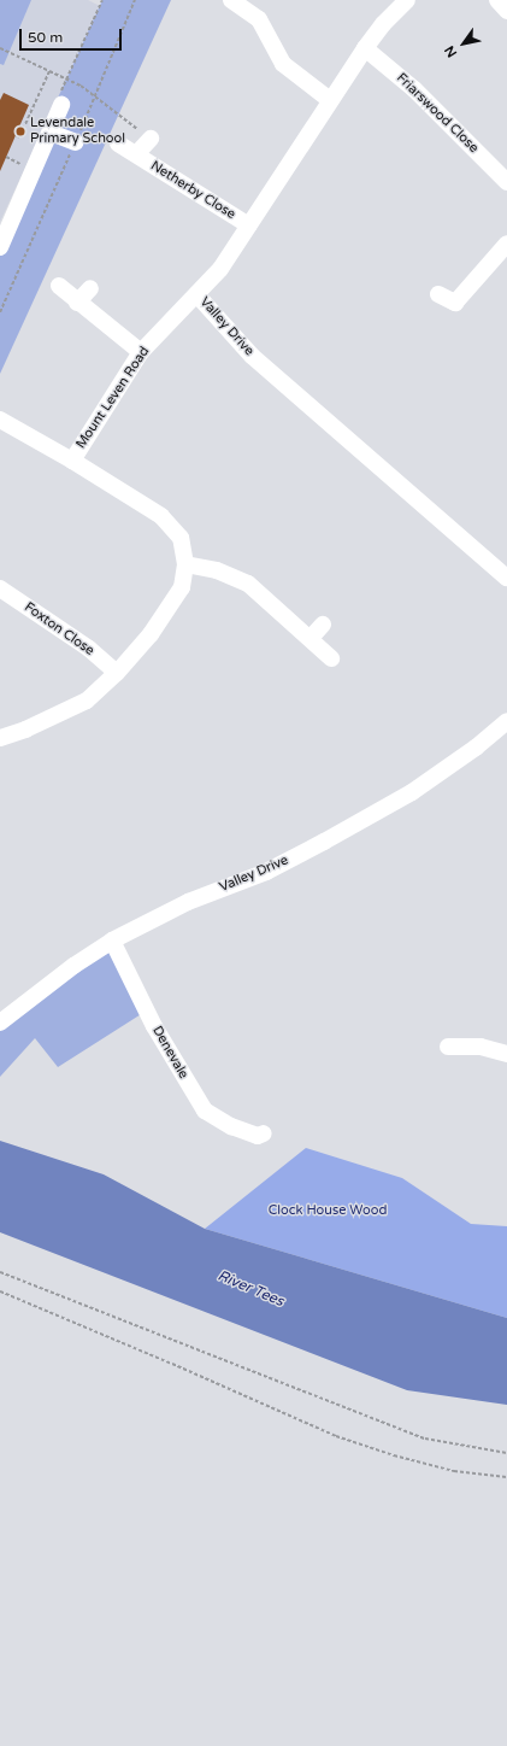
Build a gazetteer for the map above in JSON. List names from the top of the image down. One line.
{"streets":{"street":["Friarswood Close","Netherby Close","Valley Drive","Mount Leven Road","Foxton Close","Denevale"]},"crossings":[["Friarswood Close","Valley Drive"],["Netherby Close","Valley Drive"],["Valley Drive","Mount Leven Road"],["Valley Drive","Denevale"],["Mount Leven Road","Foxton Close"]],"water":["River Tees"],"parks":["Clock House Wood"],"places":["Levendale Primary School"],"scale_bar":"50 m","north":"bottom left"}
